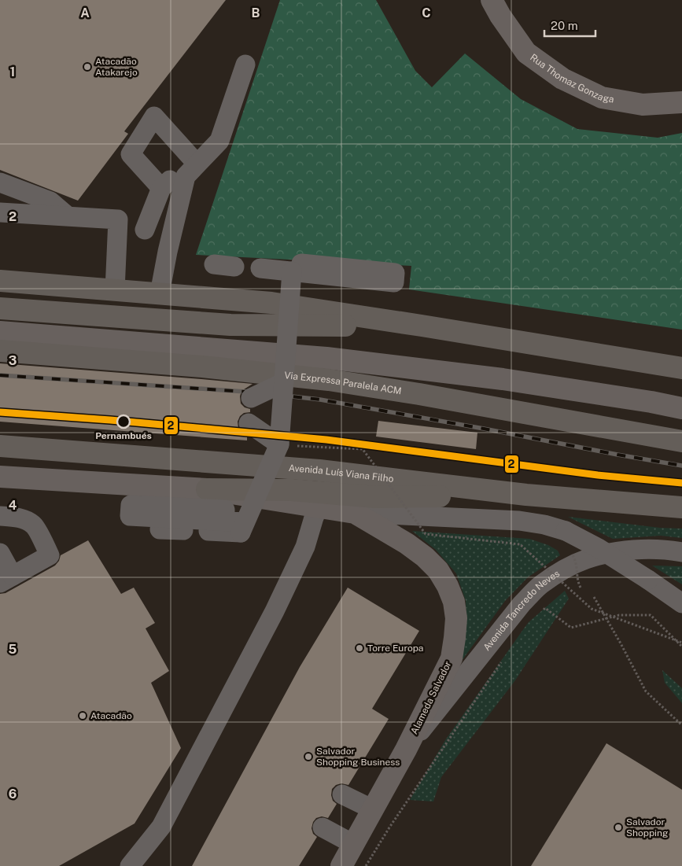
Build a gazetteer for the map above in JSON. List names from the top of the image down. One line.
{"streets":{"highway":["Via Expressa Paralela ACM","Avenida Luís Viana Filho"],"main road":["Rua Thomaz Gonzaga","Alameda Salvador"],"street":["Avenida Tancredo Neves"]},"crossings":[["Avenida Tancredo Neves","Alameda Salvador"]],"places":["Atacadão Atakarejo","Pernambués","Torre Europa","Atacadão","Salvador Shopping Business","Salvador Shopping"],"lines":["transit line 2"],"scale_bar":"20 m","grid":{"columns":["A","B","C"],"rows":["1","2","3","4","5","6"]}}
